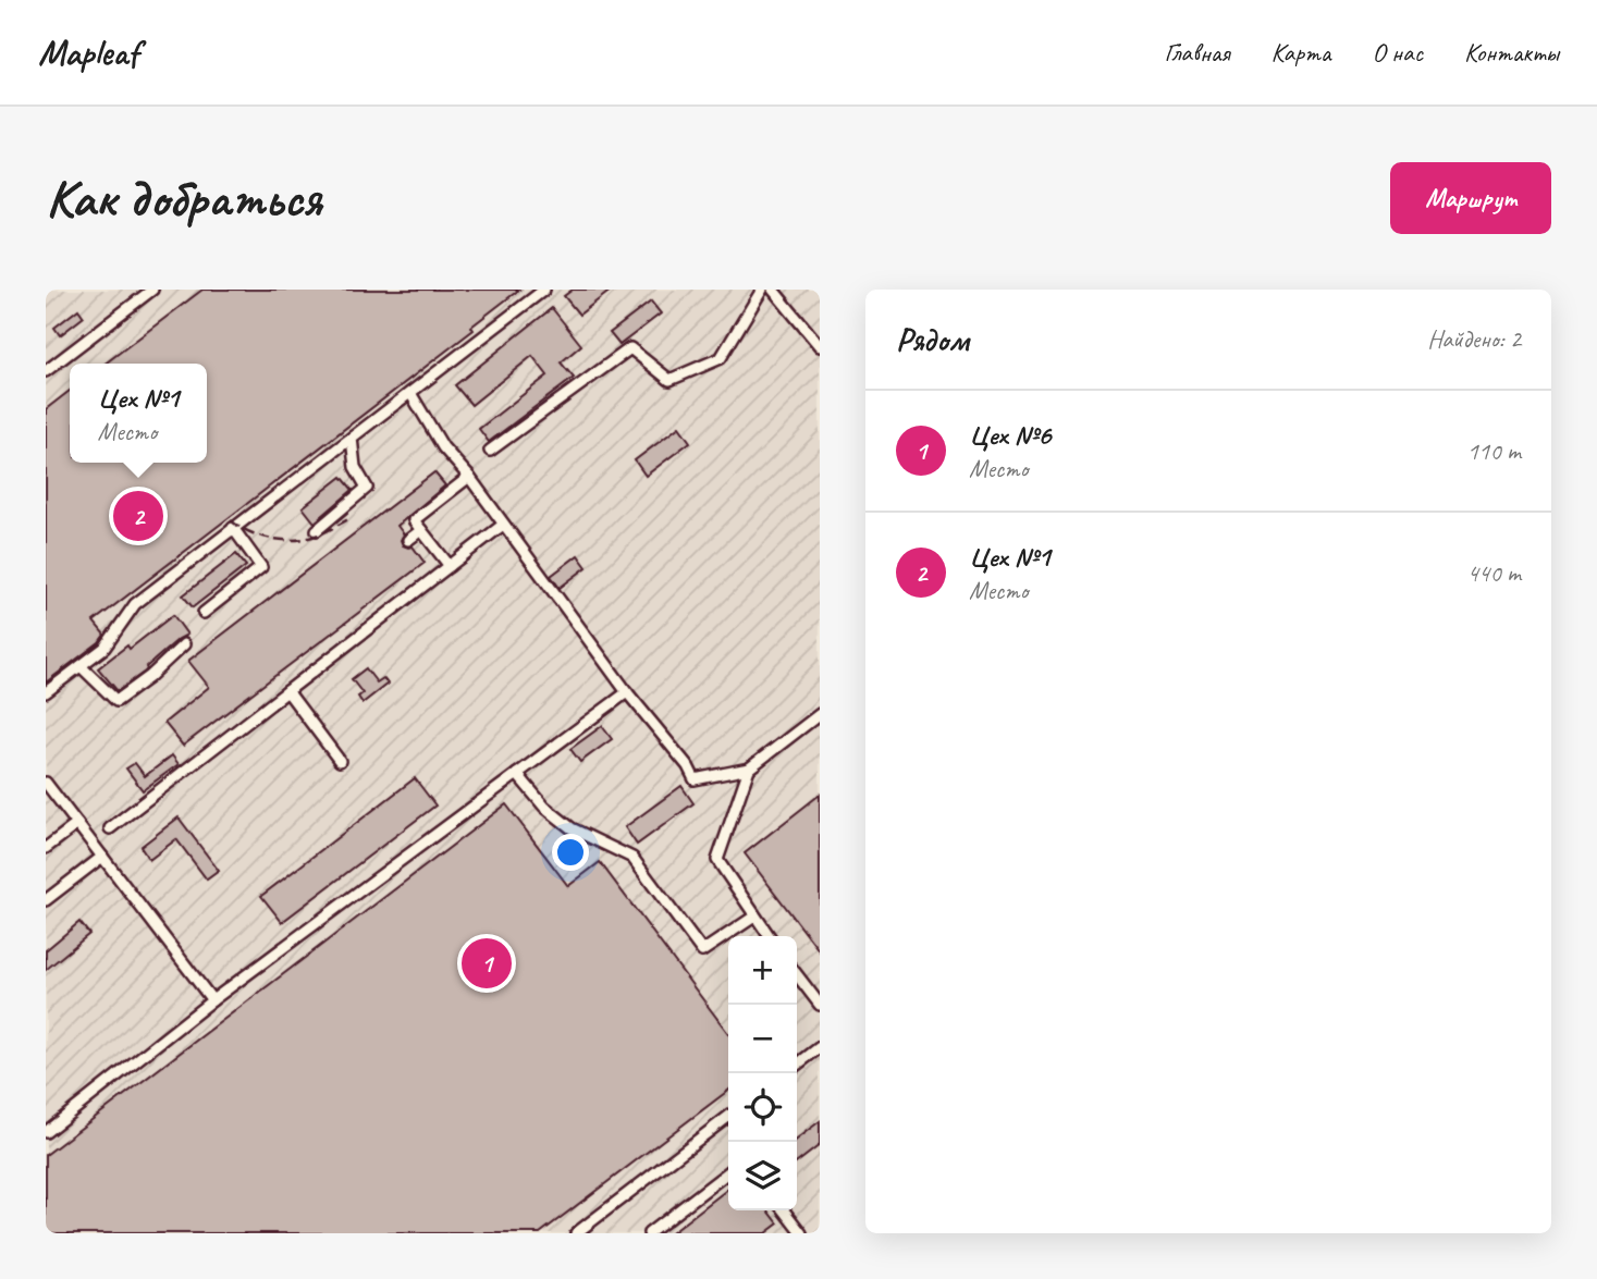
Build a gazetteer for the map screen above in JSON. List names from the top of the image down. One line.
{"page":{"header":"Mapleaf","nav":["Главная","Карта","О нас","Контакты"],"buttons":"Маршрут","title":"Как добраться","heading":["Рядом","Найдено: 2"],"popup":["Цех №1","Место"],"list":[{"mark":"1","name":"Цех №6","note":"Место","value":"110 m"},{"mark":"2","name":"Цех №1","note":"Место","value":"440 m"}],"pins":["2","1"],"map_buttons":["+","−"]}}
